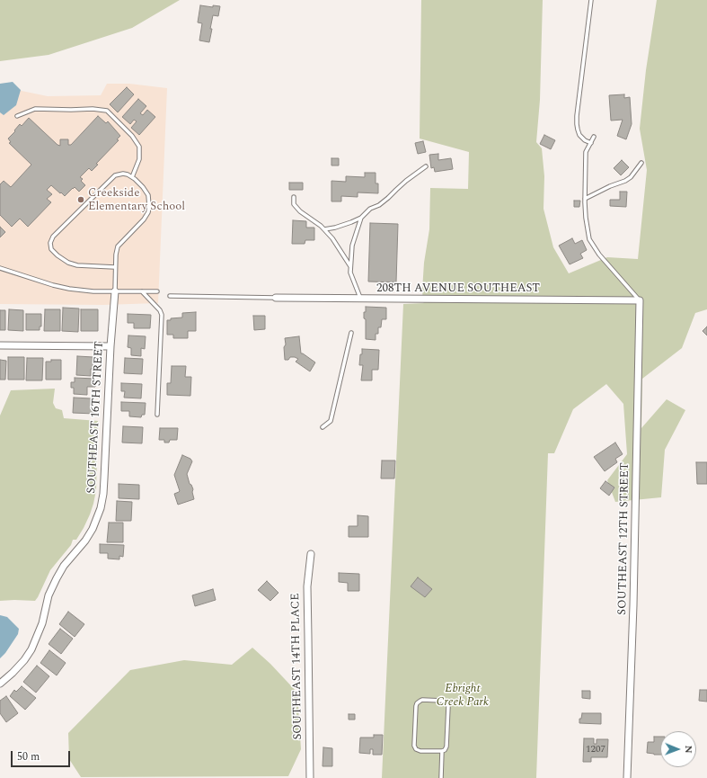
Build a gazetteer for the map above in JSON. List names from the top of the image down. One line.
{"streets":{"street":["208TH AVENUE SOUTHEAST","SOUTHEAST 16TH STREET","SOUTHEAST 12TH STREET","SOUTHEAST 14TH PLACE"]},"crossings":[["208TH AVENUE SOUTHEAST","SOUTHEAST 12TH STREET"]],"parks":["Ebright Creek Park"],"places":["Creekside Elementary School"],"house_numbers":["1207"],"scale_bar":"50 m","north":"right"}
